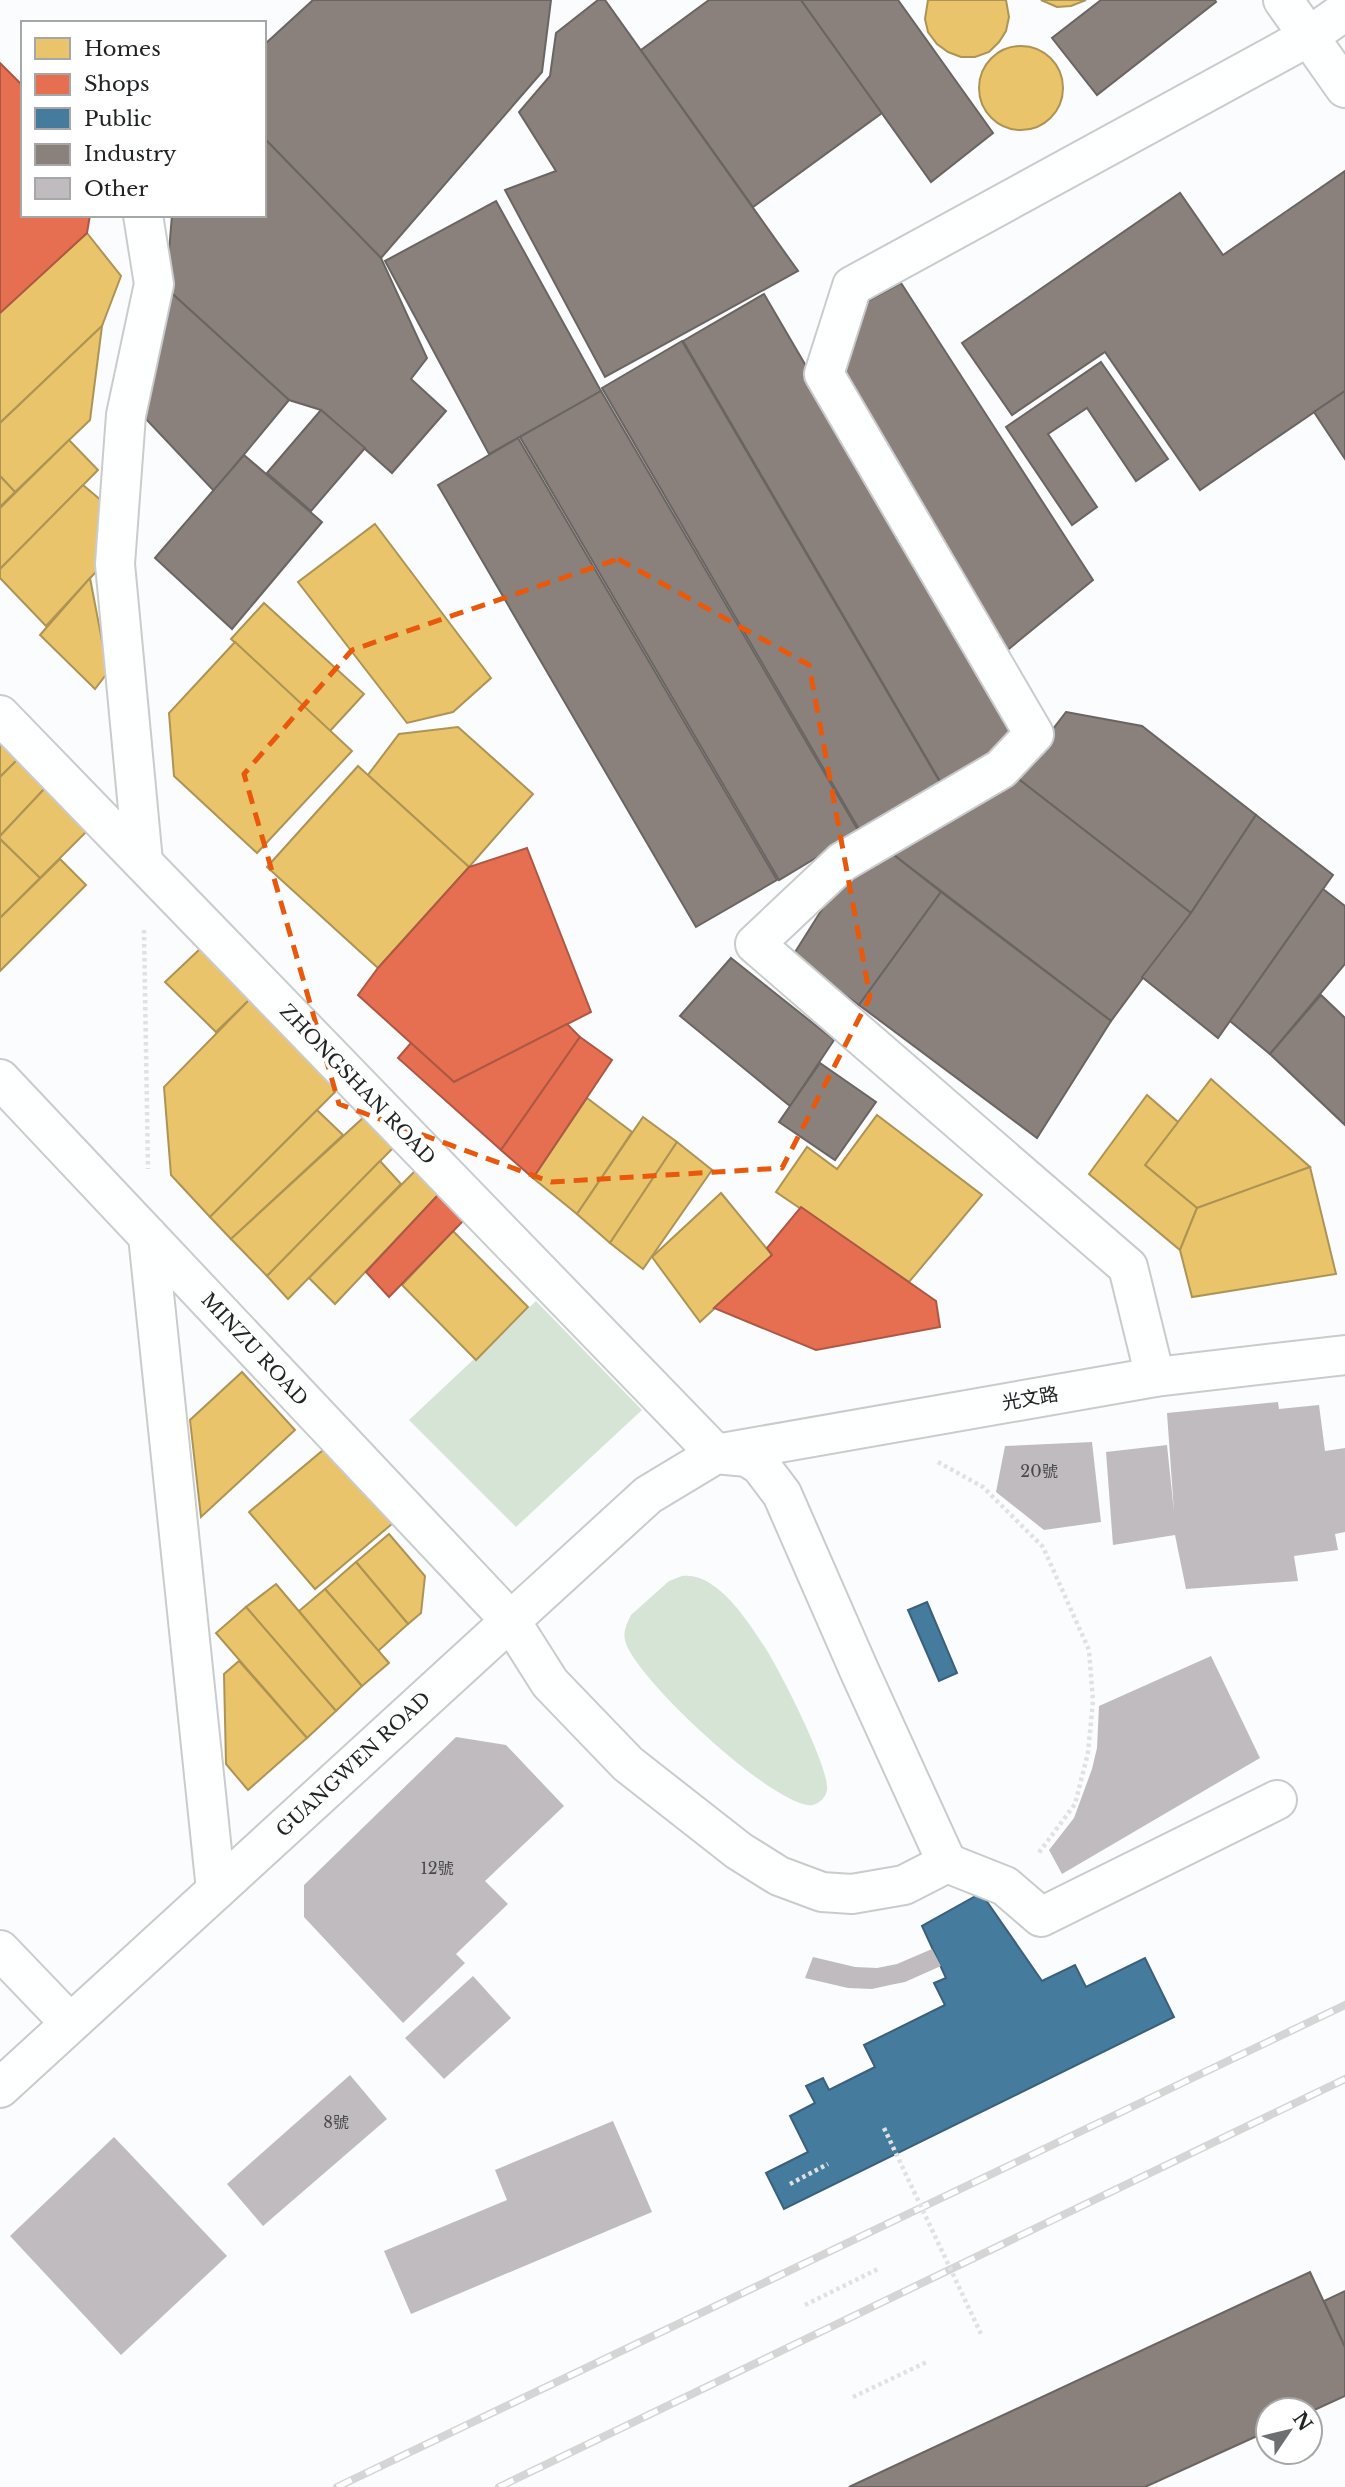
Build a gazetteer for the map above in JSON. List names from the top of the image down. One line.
{"streets":{"street":["ZHONGSHAN ROAD","MINZU ROAD","光文路","GUANGWEN ROAD"]},"crossings":[["ZHONGSHAN ROAD","光文路"],["ZHONGSHAN ROAD","GUANGWEN ROAD"],["MINZU ROAD","GUANGWEN ROAD"],["光文路","GUANGWEN ROAD"]],"house_numbers":["20號","12號","8號"],"legend":["Homes","Shops","Public","Industry","Other"],"north":"top right"}
